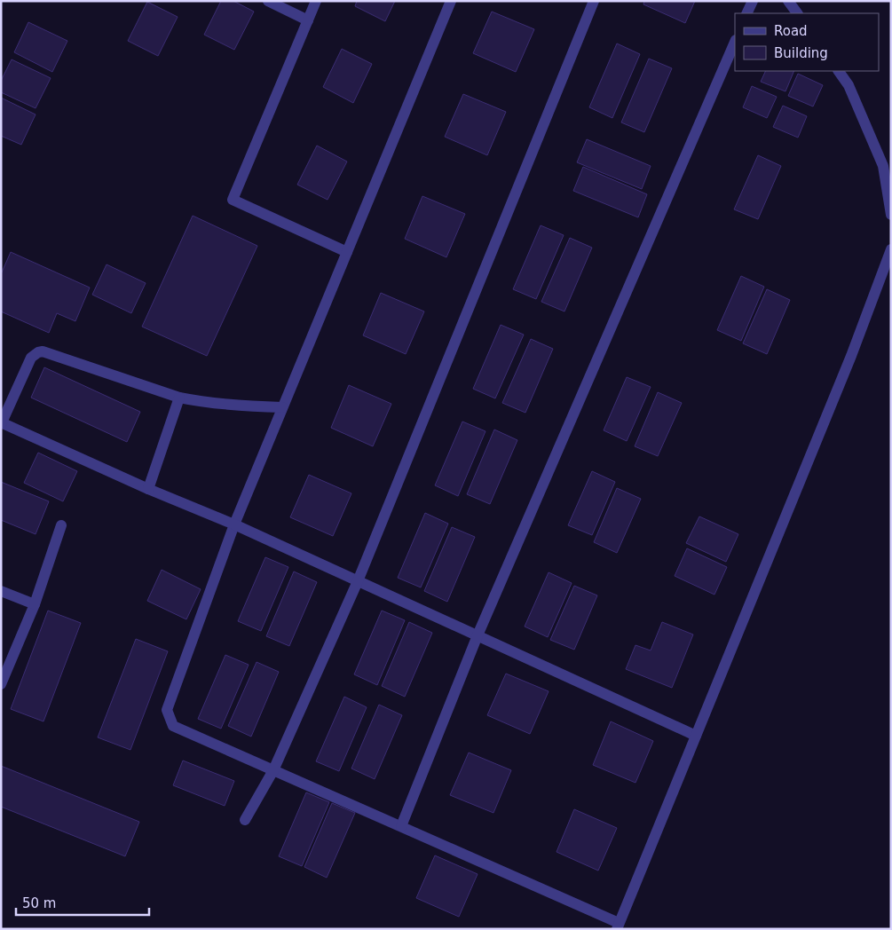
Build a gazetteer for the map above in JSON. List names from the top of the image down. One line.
{"legend":["Road","Building"],"scale_bar":"50 m"}
